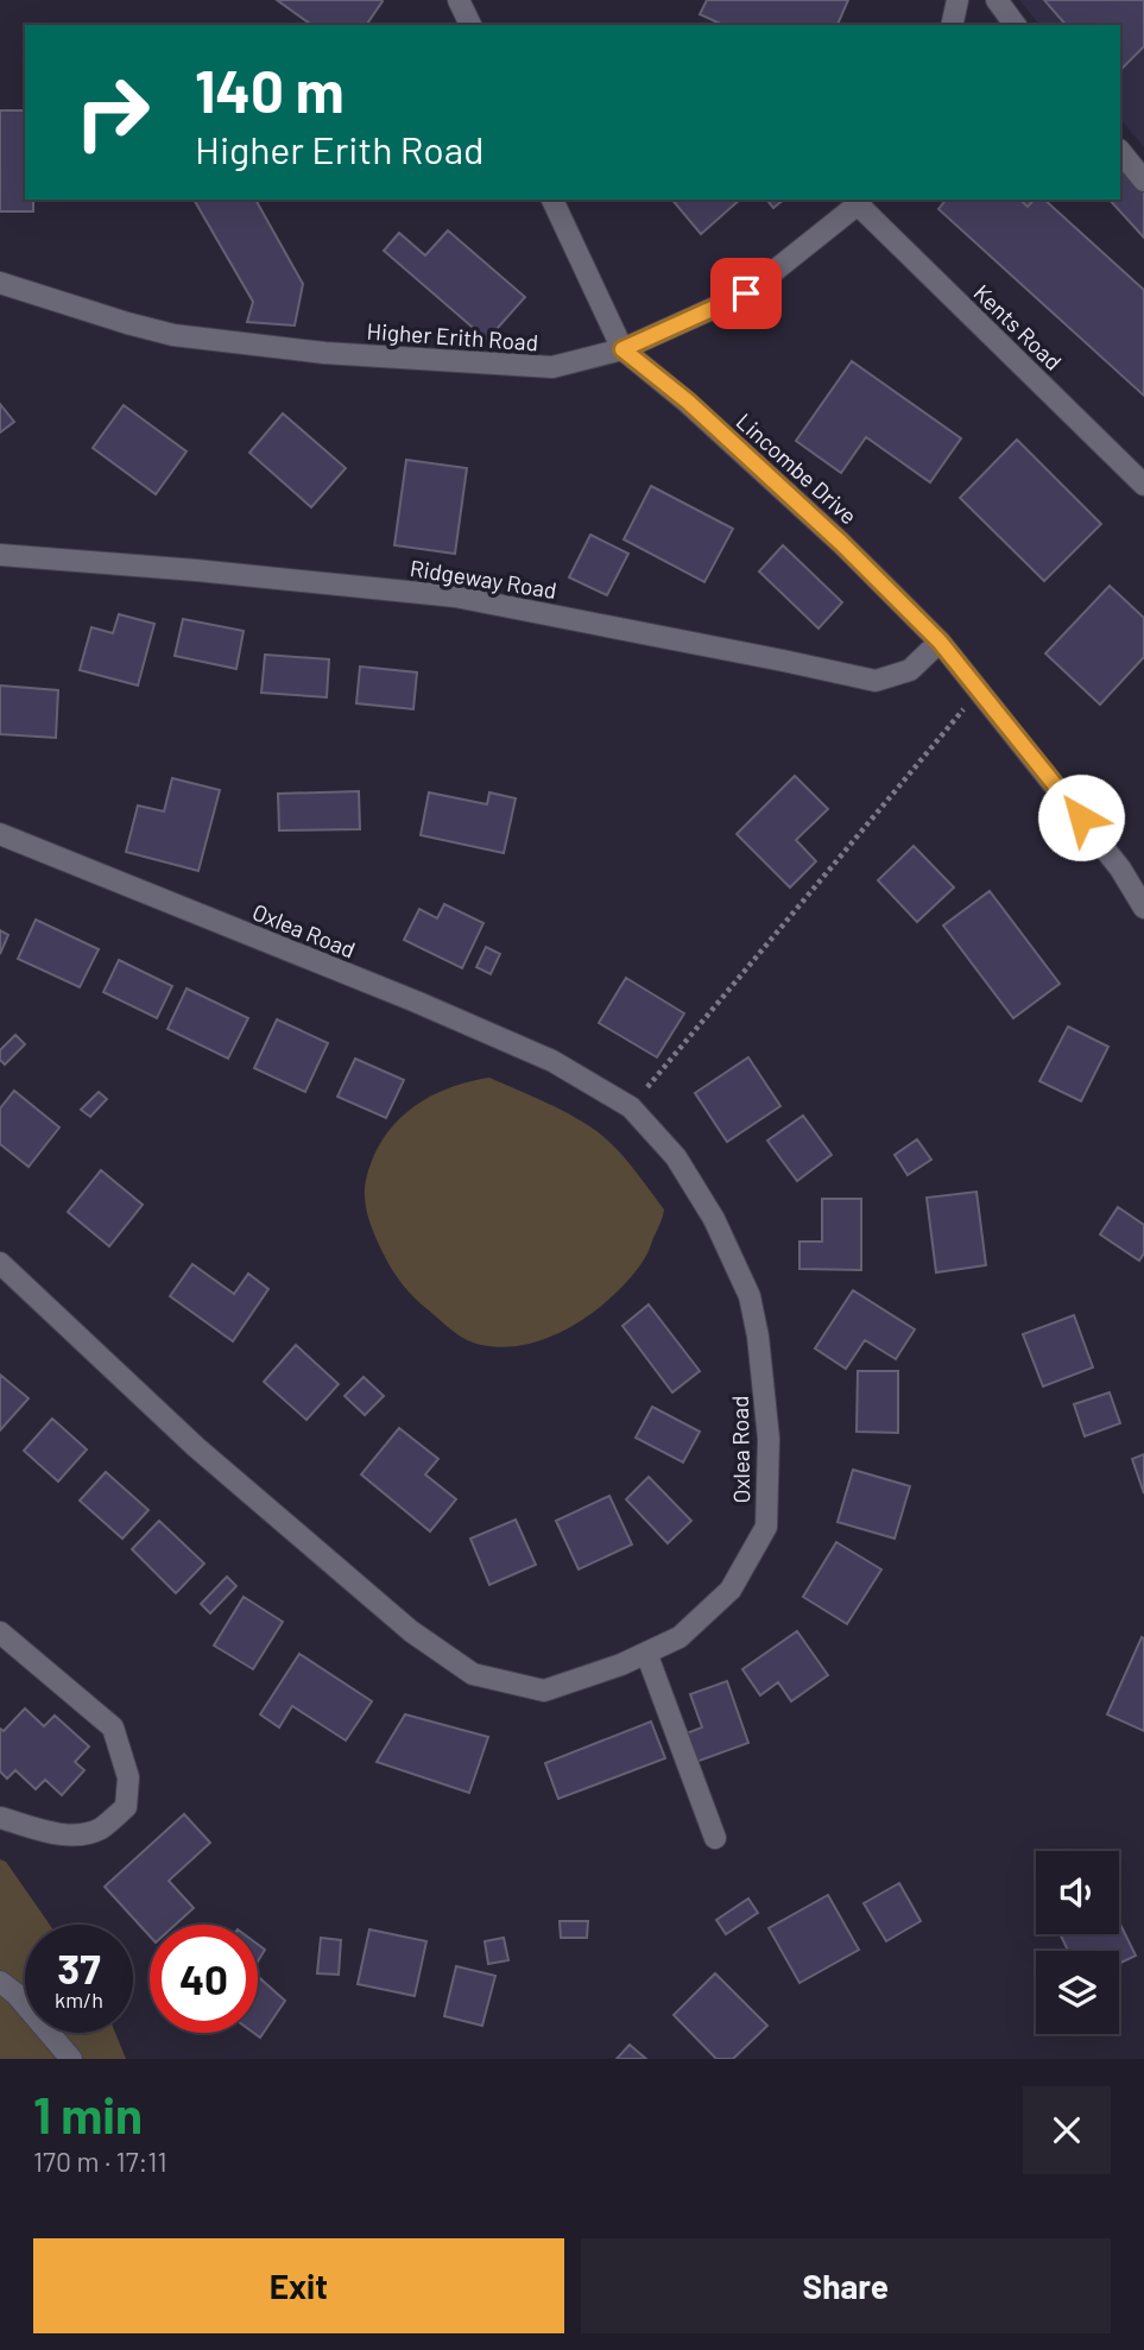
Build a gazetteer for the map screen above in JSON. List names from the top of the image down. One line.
{"streets":{"street":["Kents Road","Higher Erith Road","Lincombe Drive","Ridgeway Road","Oxlea Road"]},"crossings":[["Kents Road","Higher Erith Road"],["Higher Erith Road","Lincombe Drive"],["Lincombe Drive","Ridgeway Road"]],"page":{"turn":["140 m","Higher Erith Road"],"speed":"37 km/h","limit":"40","heading":["1 min","170 m · 17:11"],"buttons":["Exit","Share"]}}
